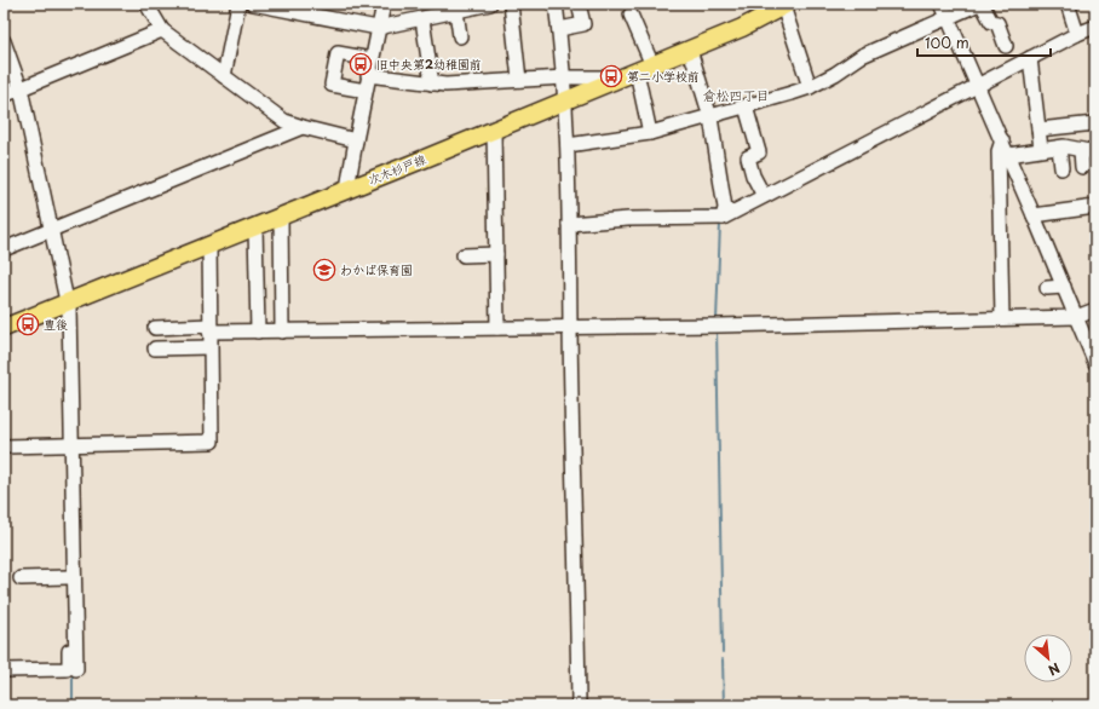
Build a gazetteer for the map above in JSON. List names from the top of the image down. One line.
{"streets":{"main road":["次木杉戸線"]},"districts":["倉松四丁目"],"places":{"bus stop":["旧中央第2幼稚園前","第二小学校前","豊後"],"school or university":["わかば保育園"]},"scale_bar":"100 m","north":"bottom right"}
